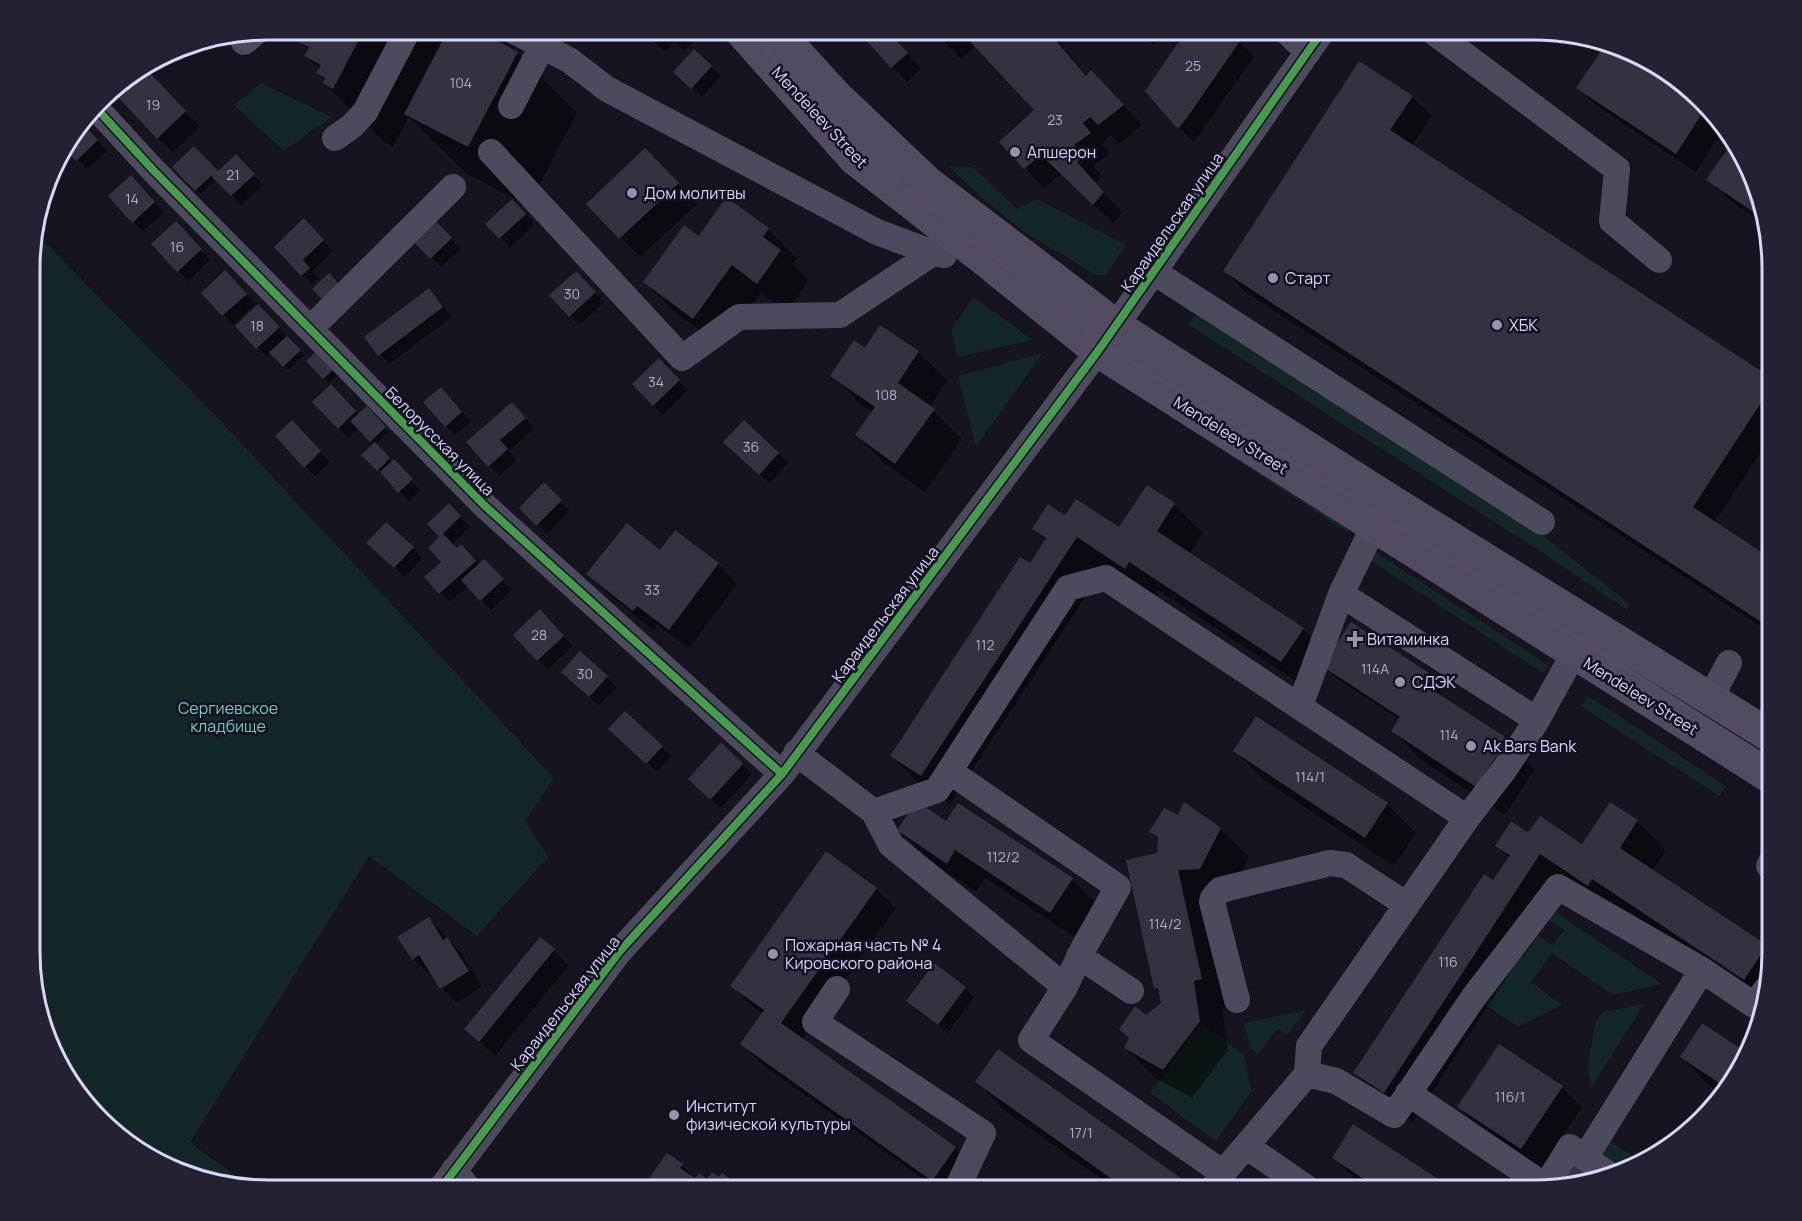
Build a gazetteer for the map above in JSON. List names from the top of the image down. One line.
{"streets":{"main road":["Mendeleev Street"],"street":["Караидельская улица","Белорусская улица"]},"crossings":[["Mendeleev Street","Караидельская улица"],["Караидельская улица","Белорусская улица"]],"parks":["Сергиевское кладбище"],"places":{"other":["Апшерон","Дом молитвы","Старт","ХБК","СДЭК","Ak Bars Bank","Пожарная часть № 4 Кировского района","Институт физической культуры"],"health":["Витаминка"]},"house_numbers":["25","104","19","23","21","14","16","30","18","34","108","36","33","28","112","114А","30","114","114/1","112/2","114/2","116","116/1","17/1"]}
